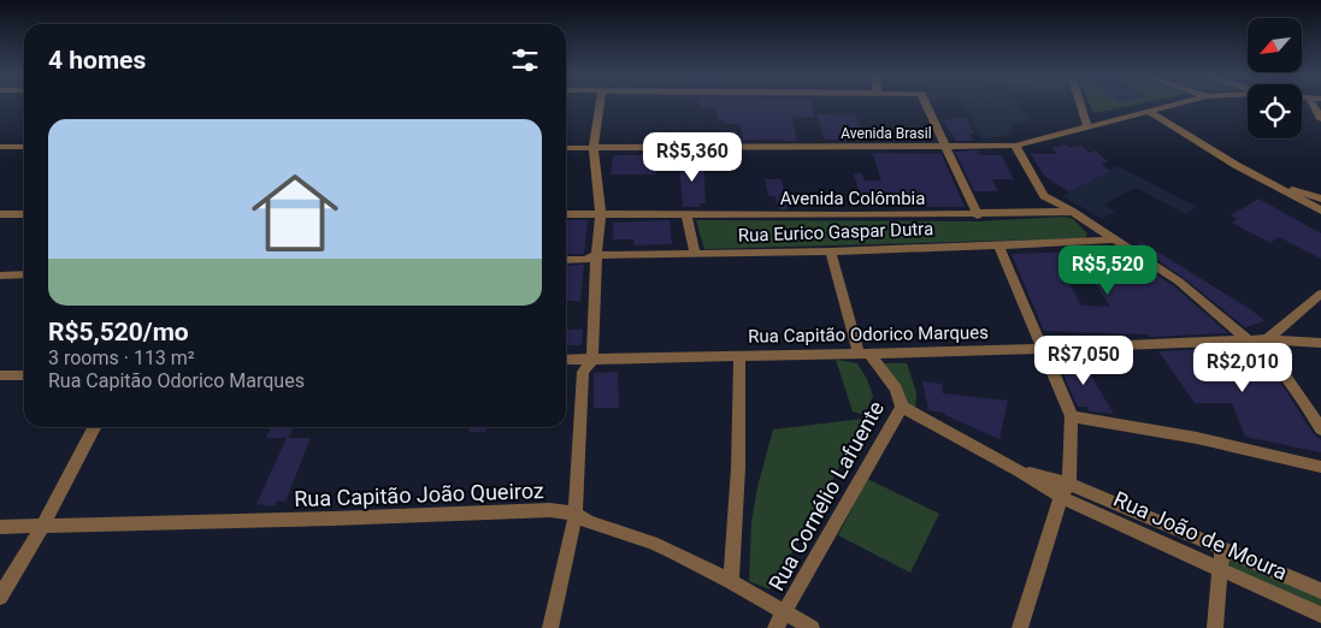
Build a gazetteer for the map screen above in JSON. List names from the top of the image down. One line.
{"streets":{"street":["Avenida Brasil","Avenida Colômbia","Rua Eurico Gaspar Dutra","Rua Capitão Odorico Marques","Rua Capitão João Queiroz","Rua Cornélio Lafuente","Rua João de Moura"]},"crossings":[["Rua Capitão Odorico Marques","Rua Cornélio Lafuente"],["Rua Capitão João Queiroz","Rua Cornélio Lafuente"]],"north":"bottom left","page":{"heading":"4 homes","list":[{"name":"R$5,520/mo","note":"3 rooms · 113 m² · Rua Capitão Odorico Marques"}],"price":["R$5,360","R$5,520","R$7,050","R$2,010"]}}
